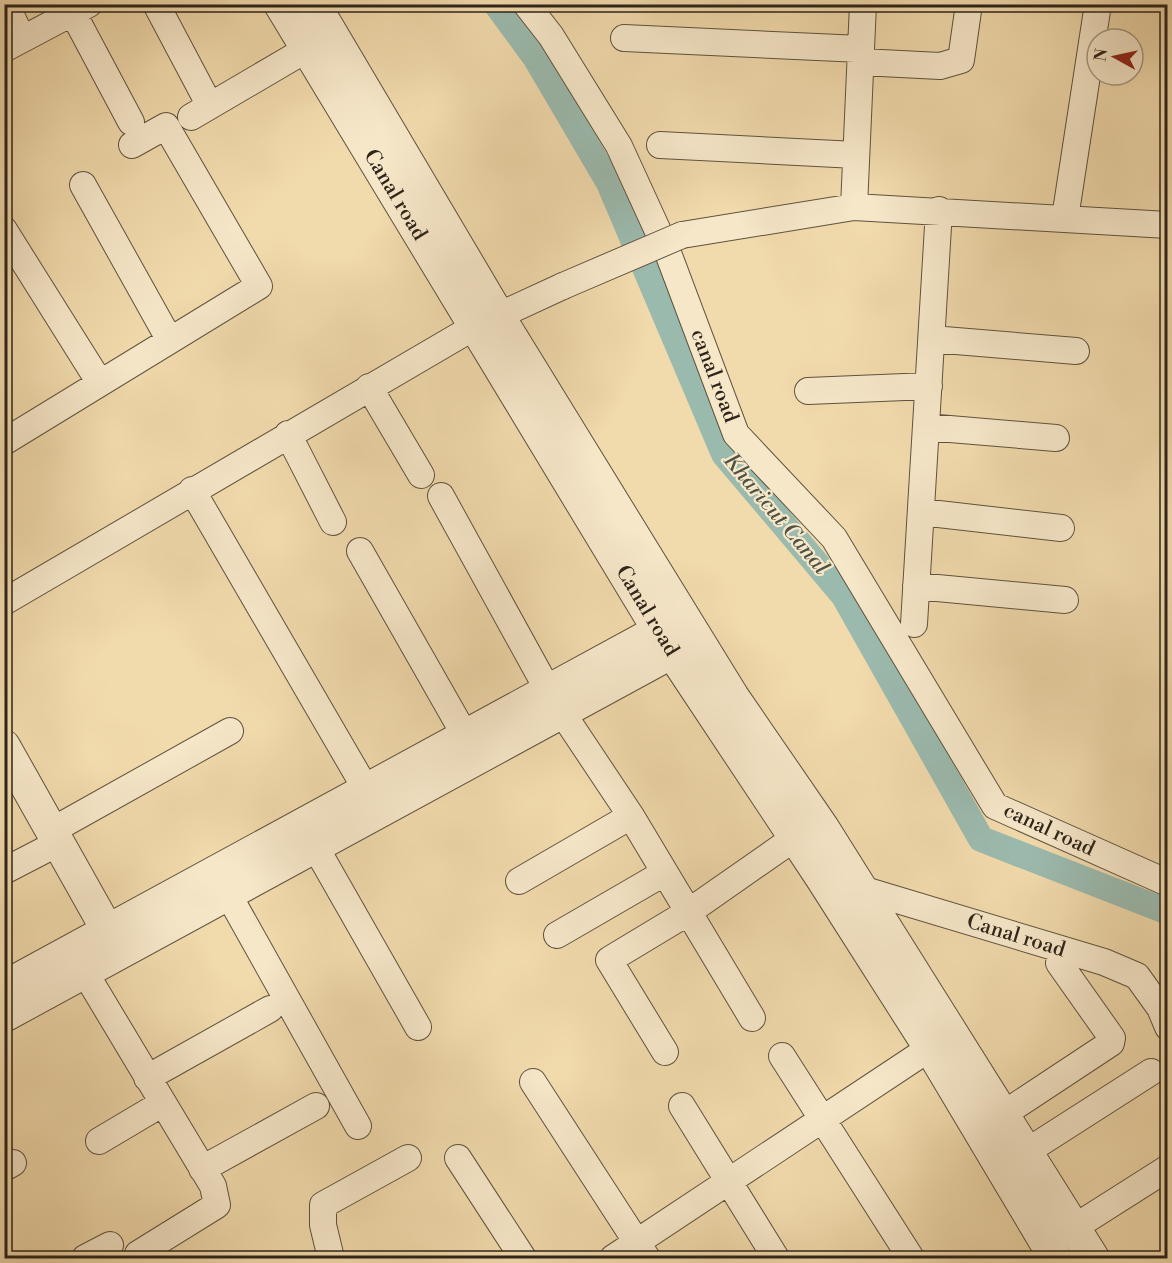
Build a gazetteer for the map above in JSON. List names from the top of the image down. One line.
{"streets":{"street":["Canal road","canal road"]},"water":["Kharicut Canal"],"north":"left"}
